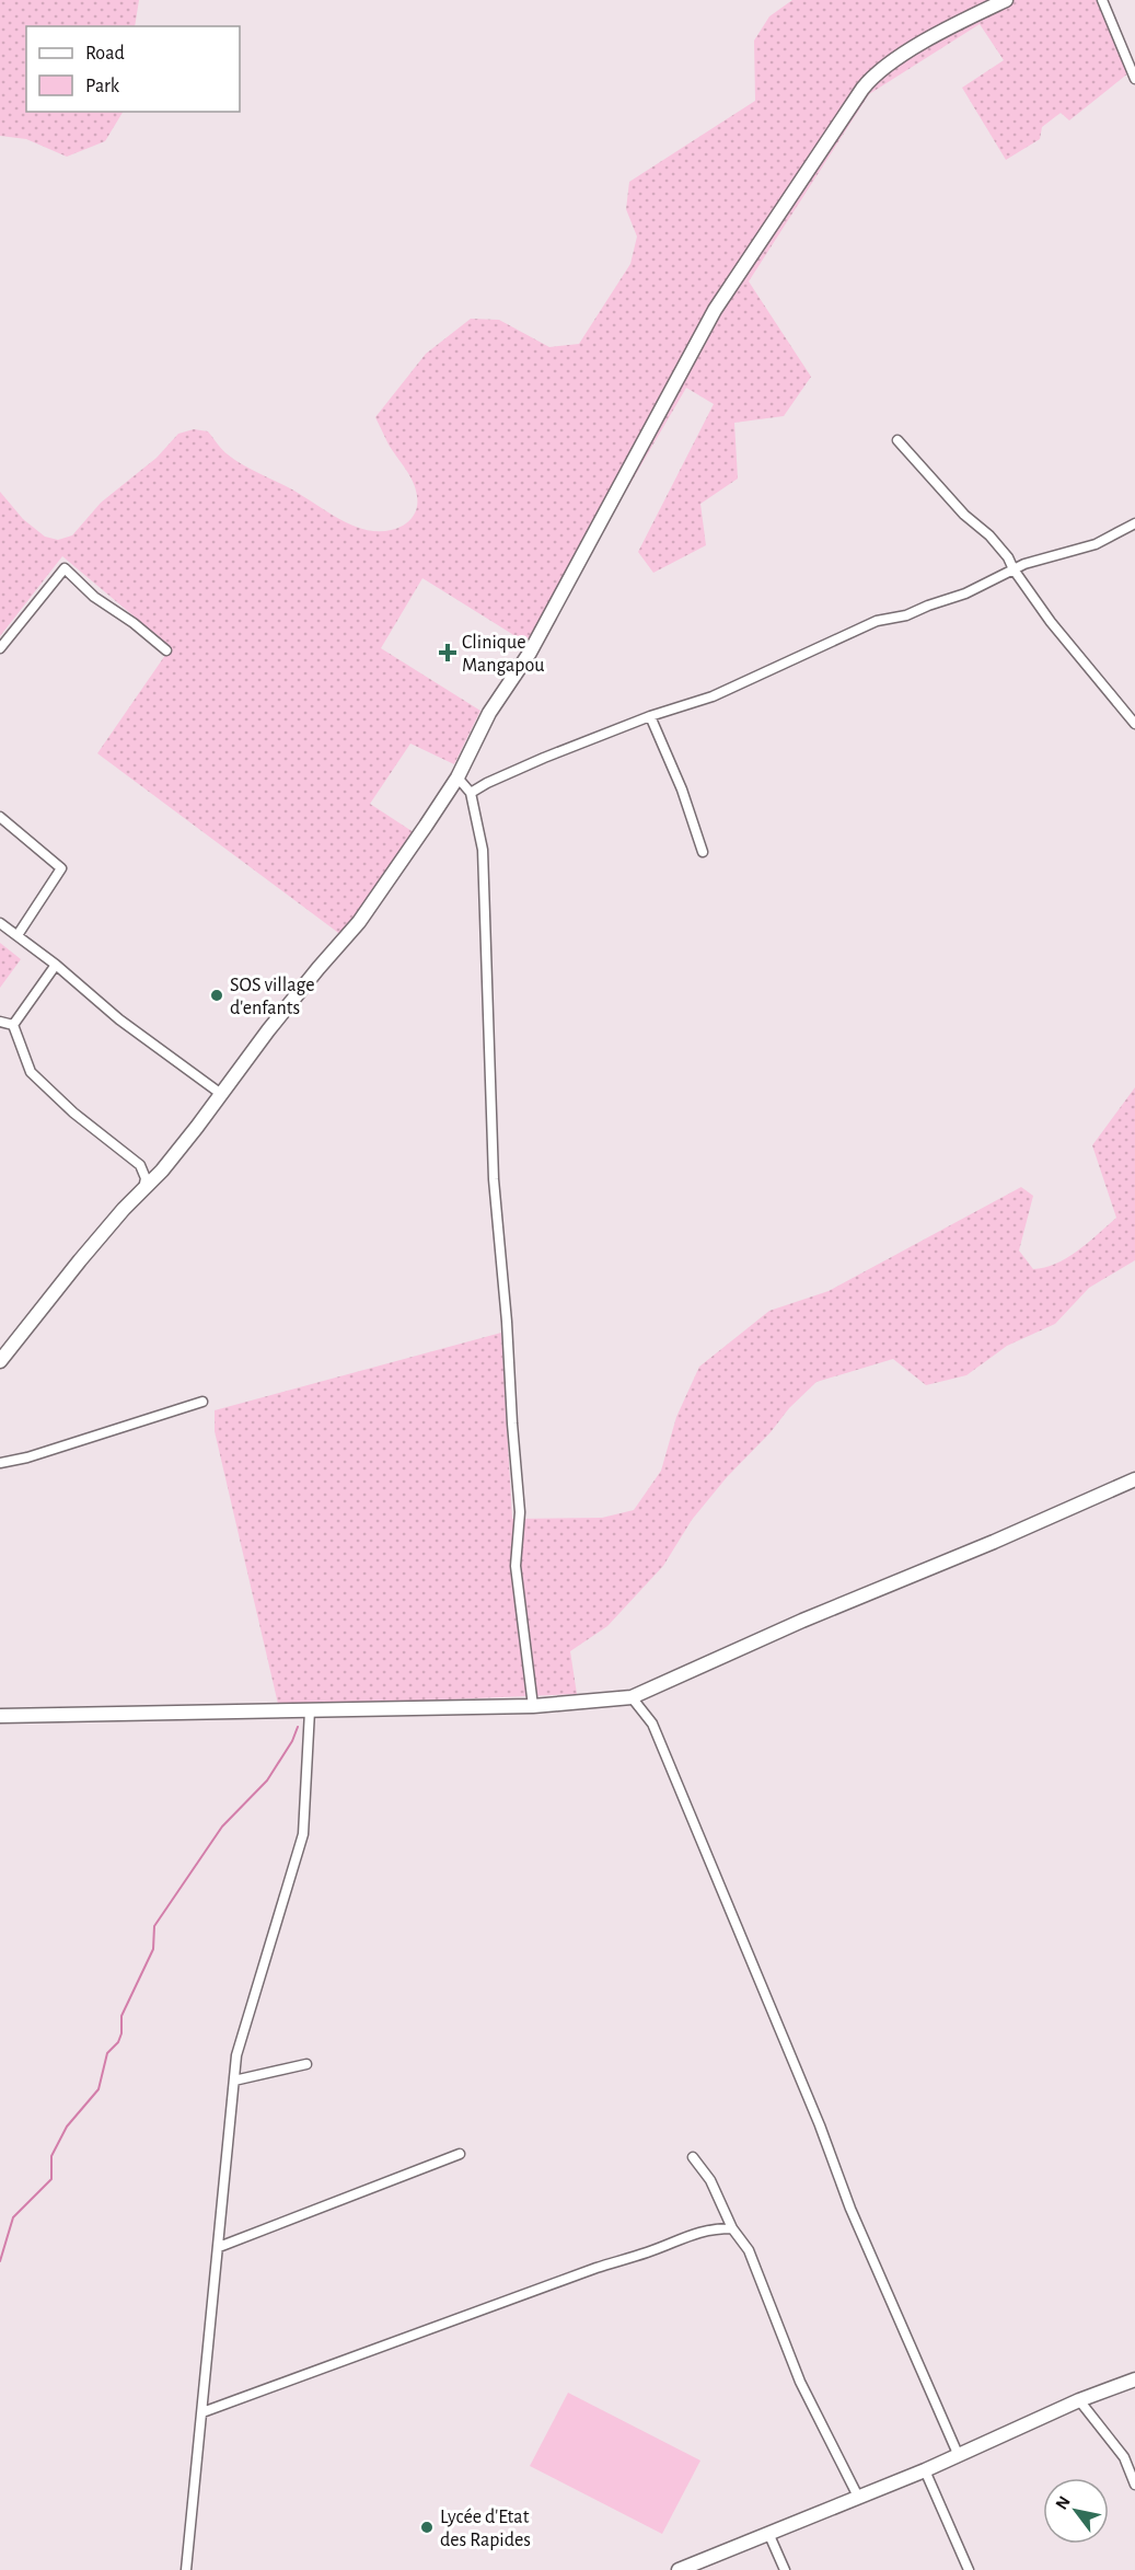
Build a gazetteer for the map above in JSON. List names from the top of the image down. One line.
{"places":{"health":["Clinique Mangapou"],"other":["SOS village d'enfants","Lycée d'Etat des Rapides"]},"legend":["Road","Park"],"north":"top left"}
